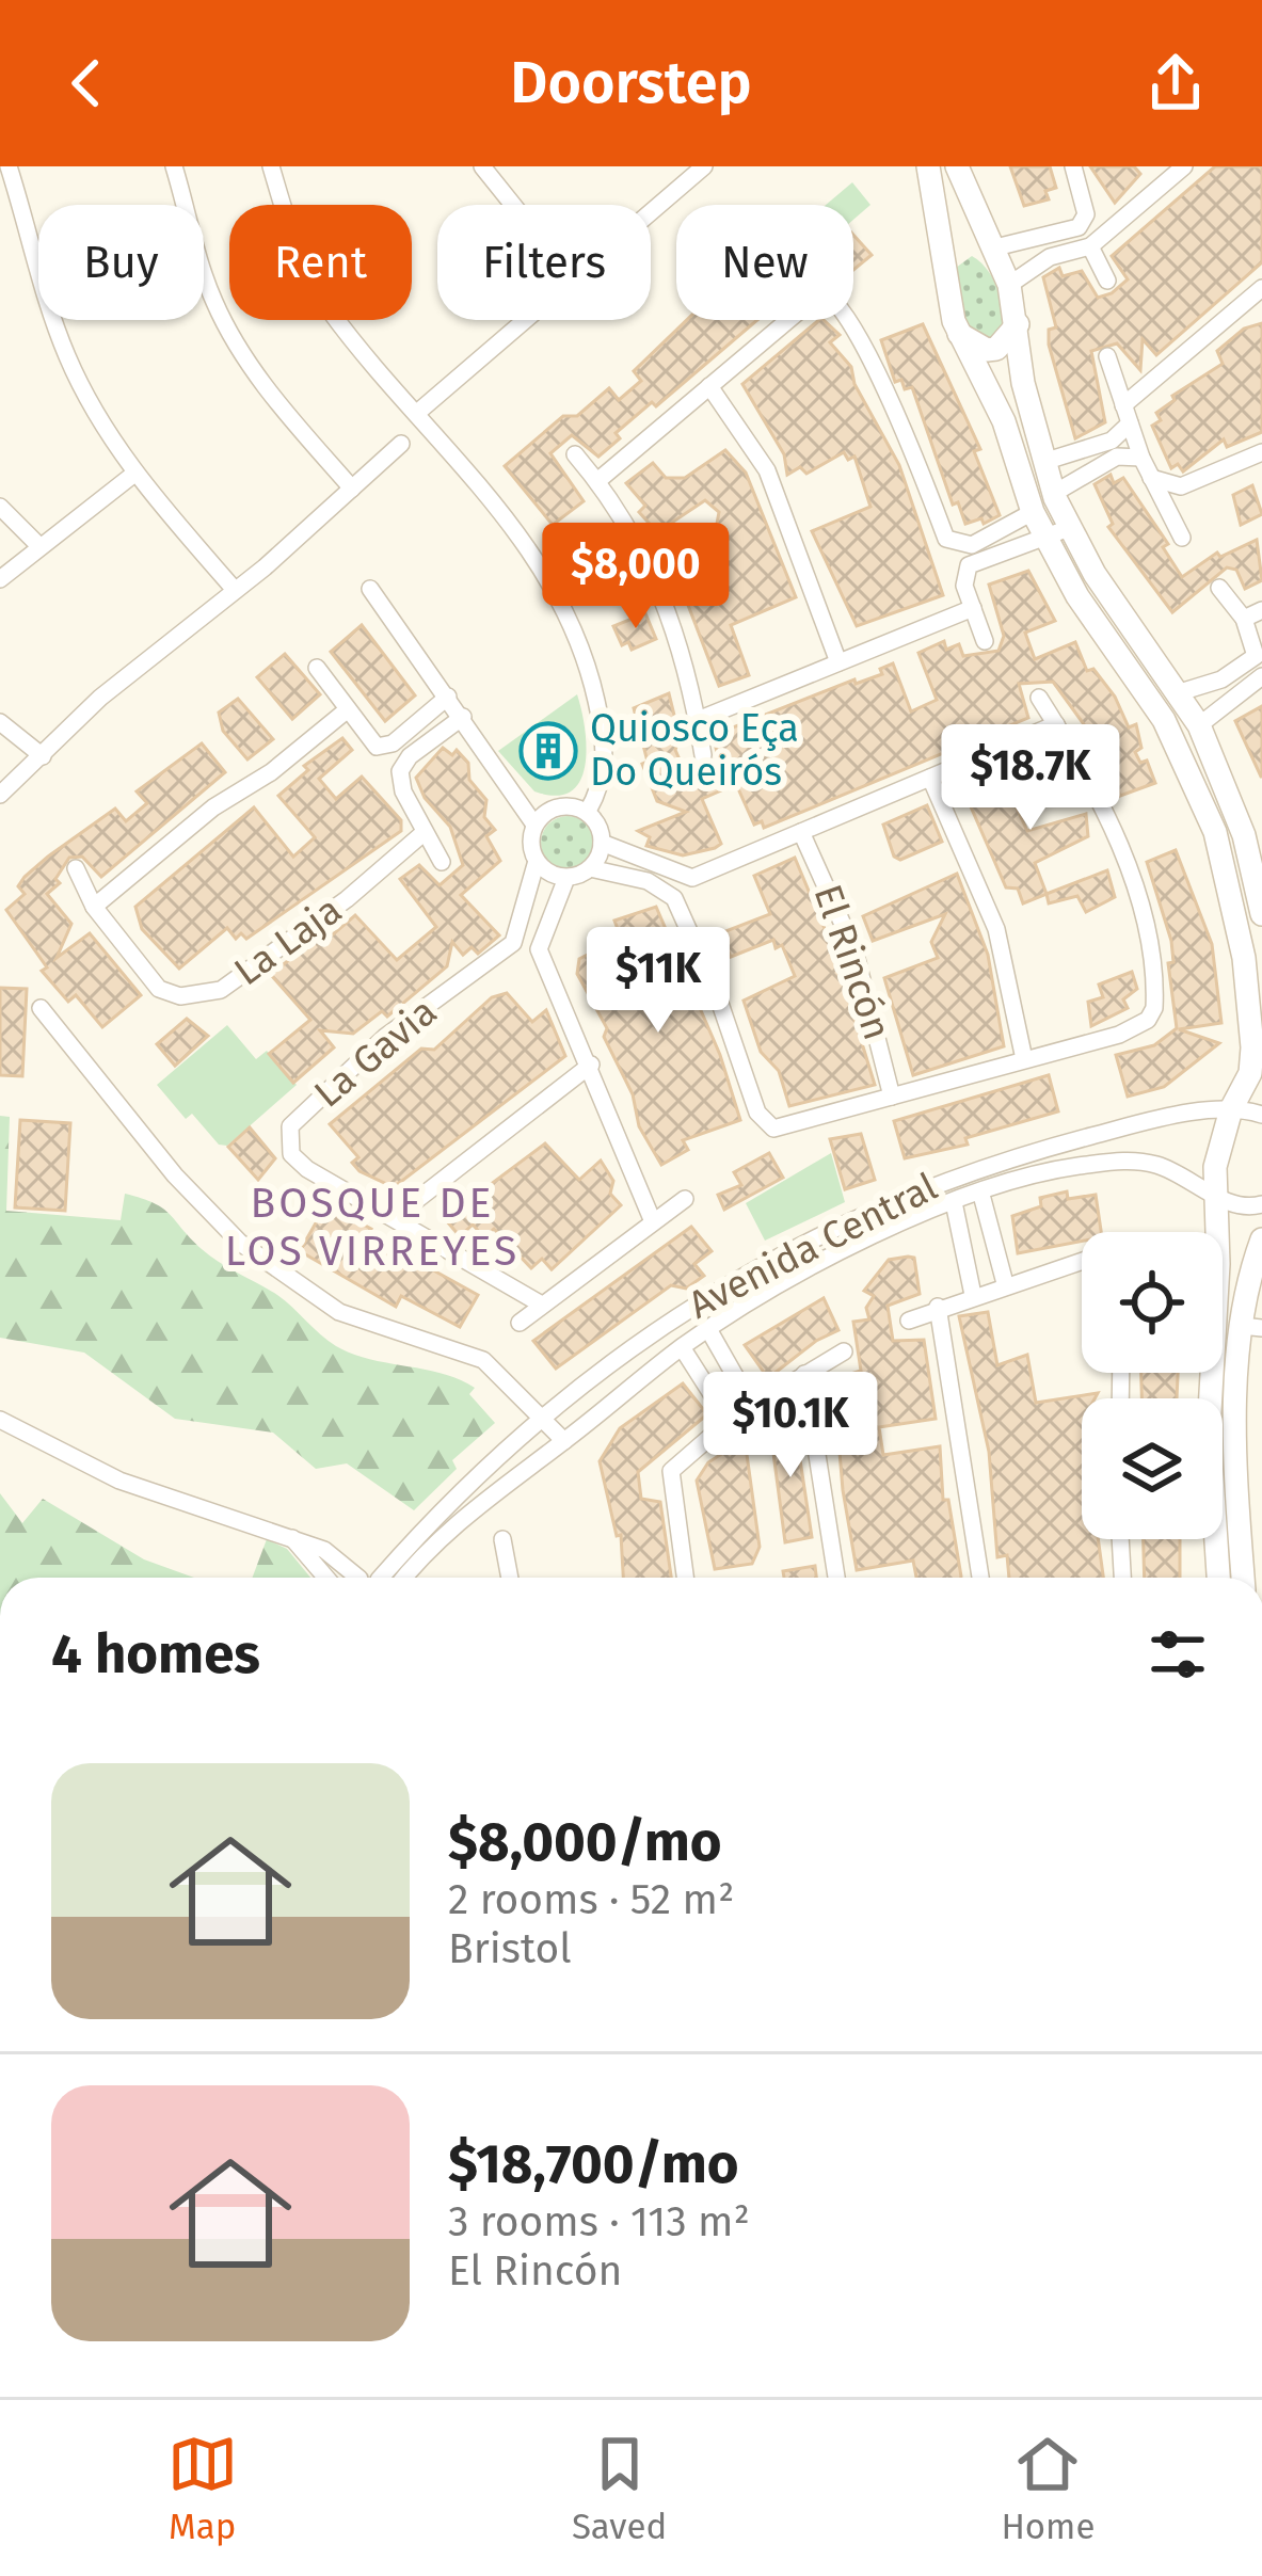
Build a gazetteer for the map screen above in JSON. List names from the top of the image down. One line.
{"streets":{"street":["La Laja","El Rincón","La Gavia","Avenida Central"]},"districts":["BOSQUE DE LOS VIRREYES"],"places":{"building":["Quiosco Eça Do Queirós"]},"page":{"header":"Doorstep","chip":["Buy","Rent","Filters","New"],"price":["$8,000","$18.7K","$11K","$10.1K"],"heading":"4 homes","list":[{"name":"$8,000/mo","note":"2 rooms · 52 m² · Bristol"},{"name":"$18,700/mo","note":"3 rooms · 113 m² · El Rincón"}],"tabs":["Map","Saved","Home"]}}
